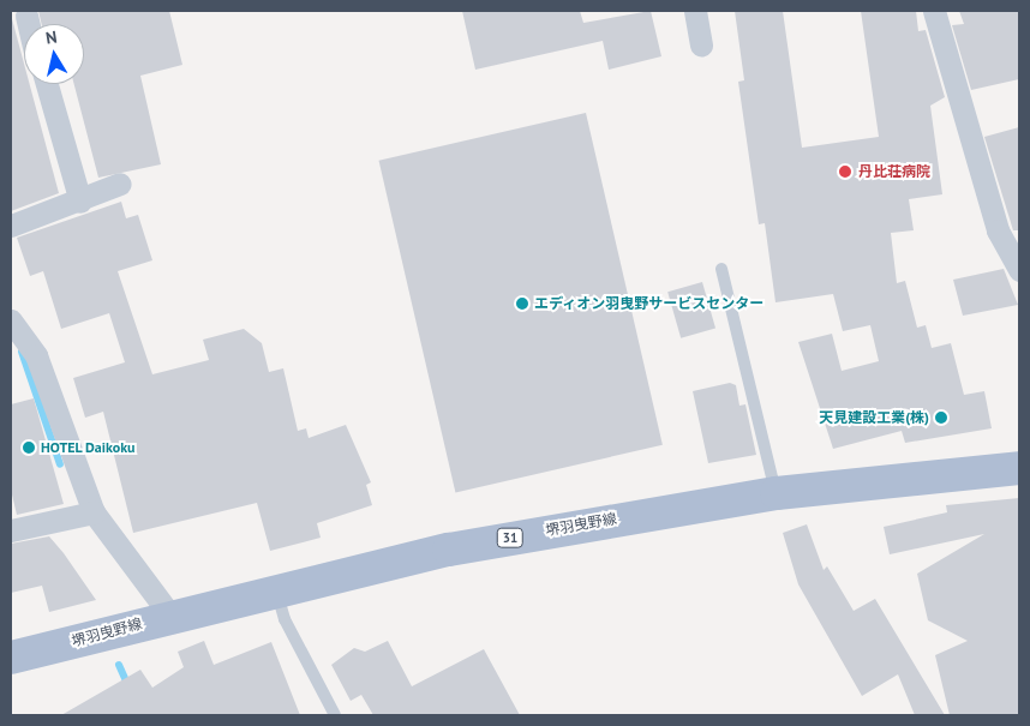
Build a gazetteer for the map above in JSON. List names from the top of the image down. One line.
{"streets":{"main road":["堺羽曳野線","31"]},"places":["丹比荘病院","エディオン羽曳野サービスセンター","天見建設工業(株)","HOTEL Daikoku"],"north":"top"}
